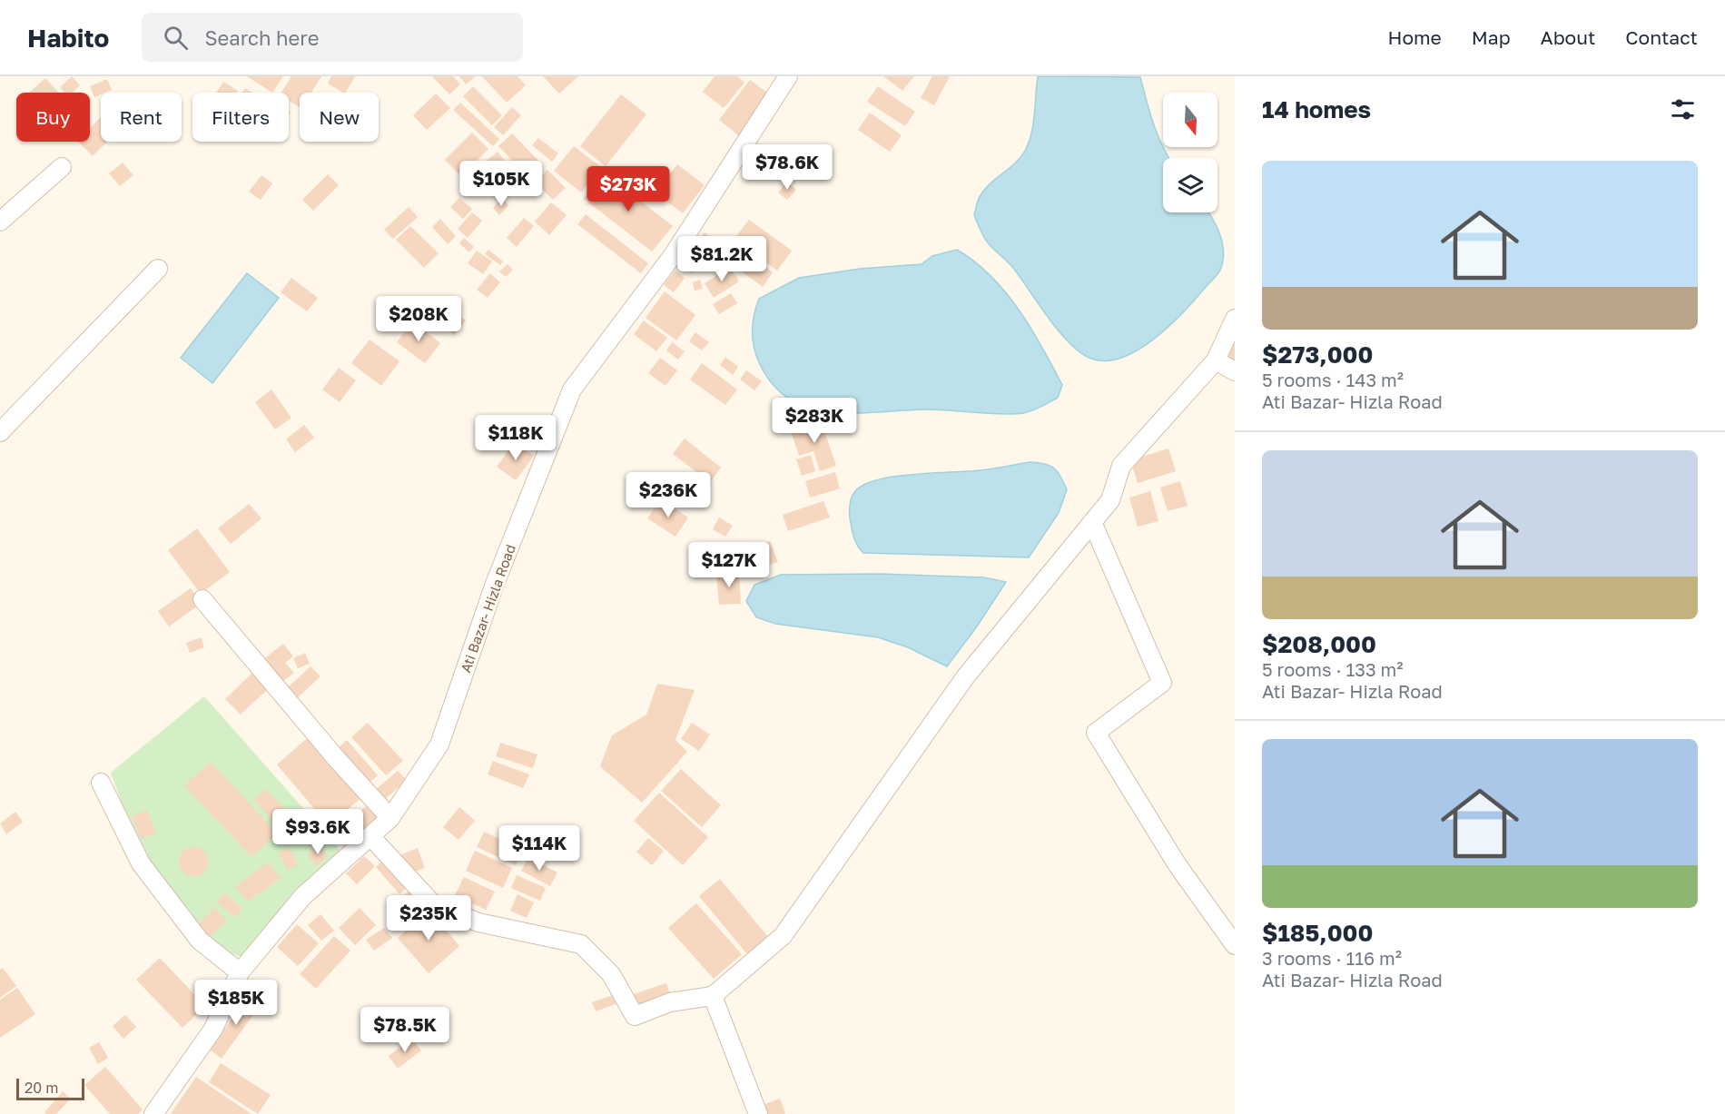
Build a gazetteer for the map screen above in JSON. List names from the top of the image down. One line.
{"streets":{"street":["Ati Bazar- Hizla Road"]},"scale_bar":"20 m","north":"bottom","page":{"header":"Habito","search":"Search here","nav":["Home","Map","About","Contact"],"heading":"14 homes","chip":["Buy","Rent","Filters","New"],"list":[{"name":"$273,000","note":"5 rooms · 143 m² · Ati Bazar- Hizla Road"},{"name":"$208,000","note":"5 rooms · 133 m² · Ati Bazar- Hizla Road"},{"name":"$185,000","note":"3 rooms · 116 m² · Ati Bazar- Hizla Road"}],"price":["$78.6K","$105K","$273K","$81.2K","$208K","$283K","$118K","$236K","$127K","$93.6K","$114K","$235K","$185K","$78.5K"],"scale":"20 m"}}
